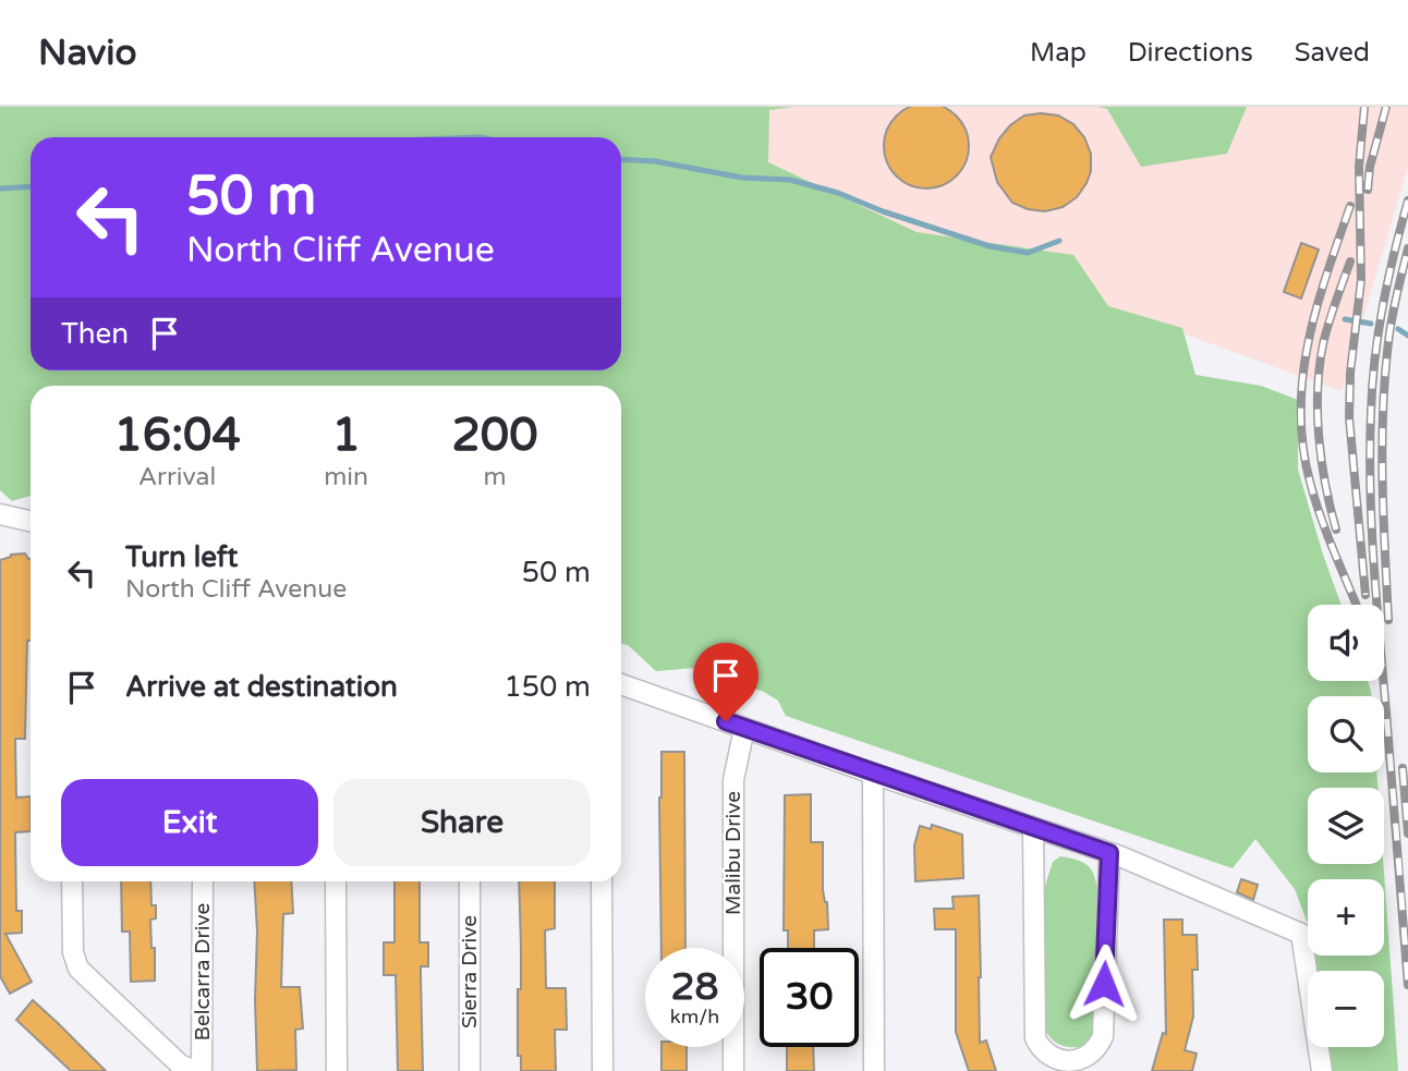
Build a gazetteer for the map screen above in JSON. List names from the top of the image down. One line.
{"streets":{"street":["Malibu Drive","Belcarra Drive","Sierra Drive"]},"page":{"header":"Navio","nav":["Map","Directions","Saved"],"turn":["50 m","North Cliff Avenue"],"then":"Then","eta":["16:04","Arrival","1","min","200","m"],"list":[{"name":"Turn left","note":"North Cliff Avenue","value":"50 m"},{"name":"Arrive at destination","value":"150 m"}],"map_buttons":["+","−"],"buttons":["Exit","Share"],"speed":"28 km/h","limit":"30"}}
